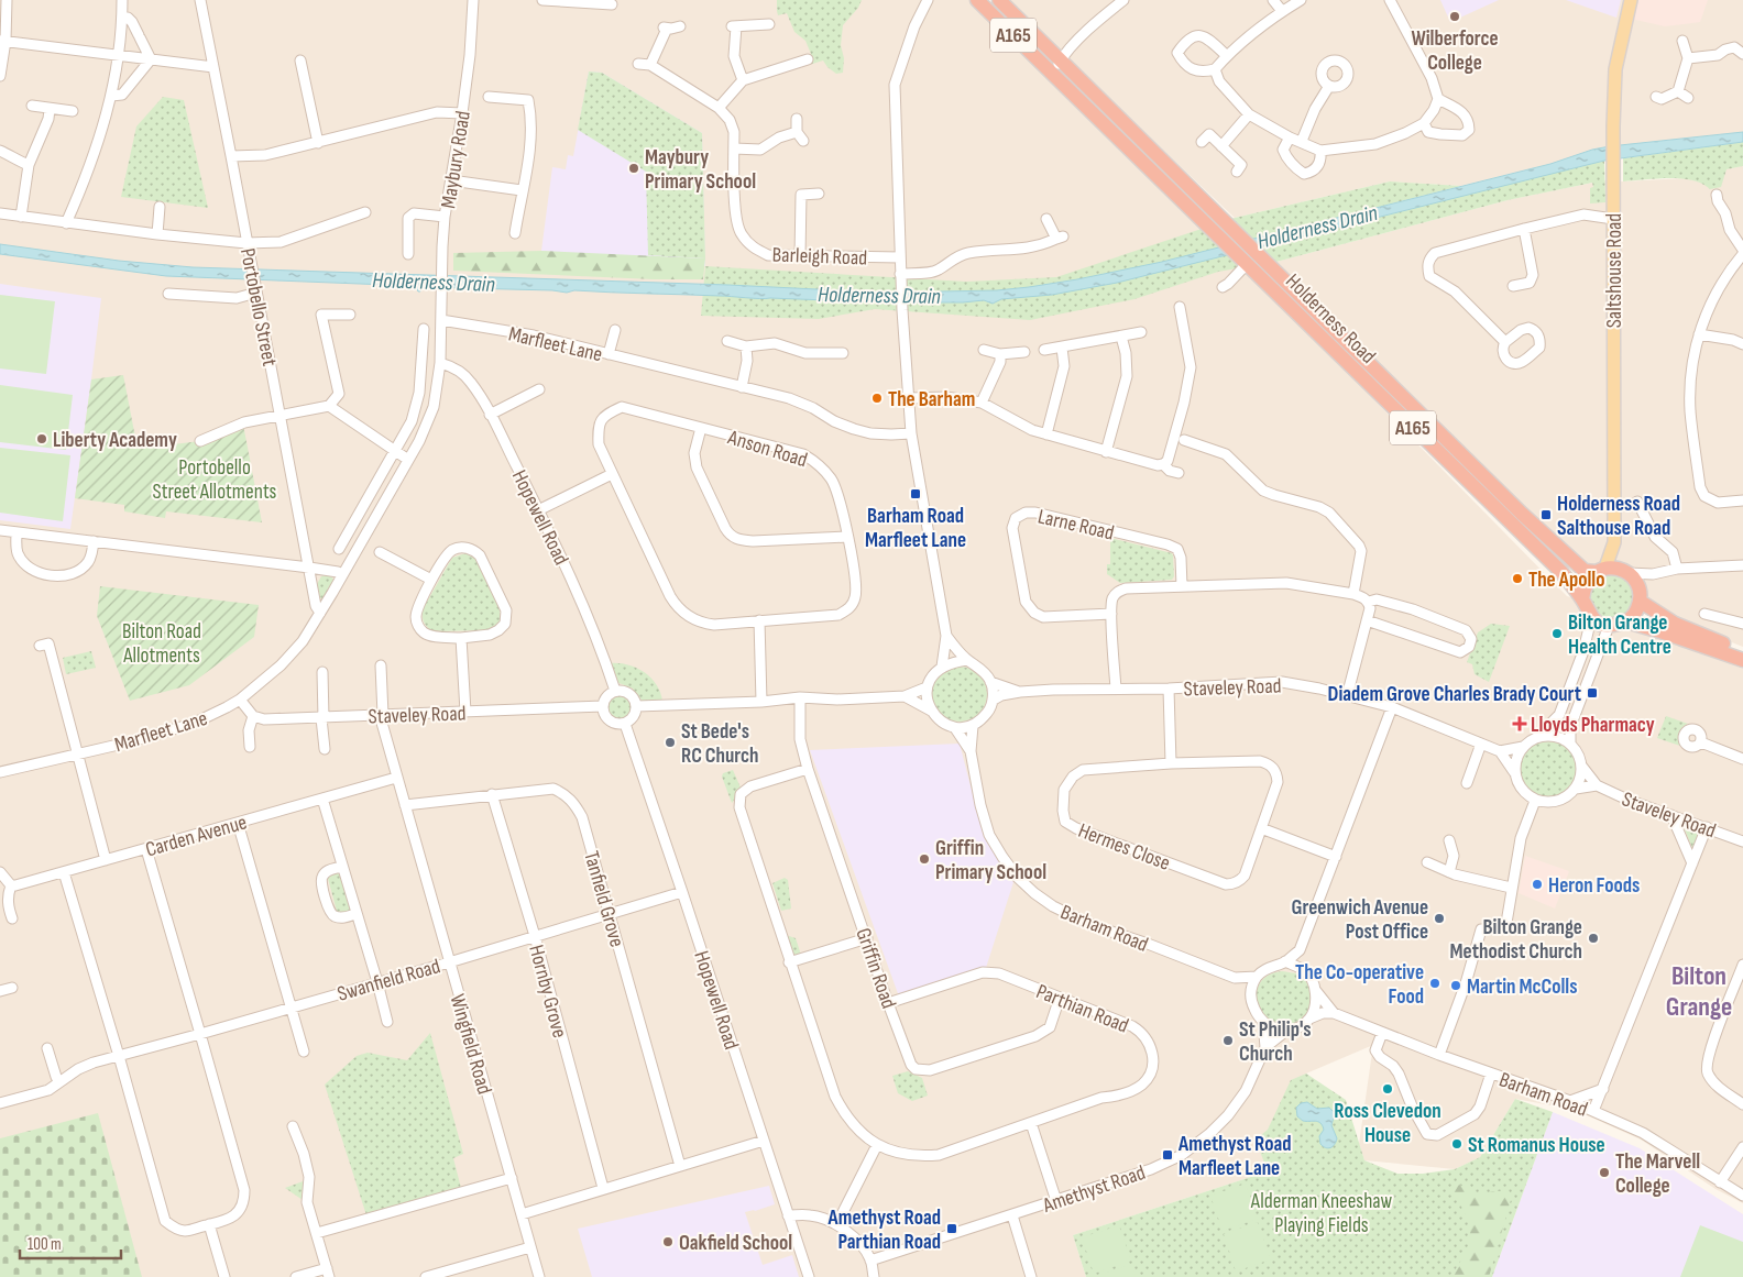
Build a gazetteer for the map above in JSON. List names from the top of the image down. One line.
{"streets":{"highway":["A165","Holderness Road"],"main road":["Saltshouse Road"],"street":["Maybury Road","Barleigh Road","Portobello Street","Marfleet Lane","Anson Road","Hopewell Road","Larne Road","Staveley Road","Carden Avenue","Hermes Close","Tanfield Grove","Barham Road","Griffin Road","Swanfield Road","Hornby Grove","Parthian Road","Wingfield Road","Amethyst Road"]},"crossings":[["A165","Saltshouse Road"],["A165","Holderness Road"],["Maybury Road","Marfleet Lane"],["Saltshouse Road","Holderness Road"],["Portobello Street","Marfleet Lane"],["Marfleet Lane","Hopewell Road"],["Hopewell Road","Staveley Road"],["Hopewell Road","Swanfield Road"],["Staveley Road","Barham Road"],["Staveley Road","Wingfield Road"],["Carden Avenue","Wingfield Road"],["Tanfield Grove","Swanfield Road"],["Tanfield Grove","Hornby Grove"],["Tanfield Grove","Wingfield Road"],["Barham Road","Amethyst Road"],["Griffin Road","Parthian Road"],["Swanfield Road","Hornby Grove"],["Swanfield Road","Wingfield Road"]],"districts":["Bilton Grange"],"water":["Holderness Drain"],"parks":["Portobello Street Allotments","Bilton Road Allotments","Alderman Kneeshaw Playing Fields"],"places":{"other":["Wilberforce College","Maybury Primary School","The Barham","Liberty Academy","The Apollo","Bilton Grange Health Centre","St Bede's RC Church","Griffin Primary School","Heron Foods","Greenwich Avenue Post Office","Bilton Grange Methodist Church","The Co-operative Food","Martin McColls","St Philip's Church","Ross Clevedon House","St Romanus House","The Marvell College","Oakfield School"],"transit":["Barham Road Marfleet Lane","Holderness Road Salthouse Road","Diadem Grove Charles Brady Court","Amethyst Road Marfleet Lane","Amethyst Road Parthian Road"],"health":["Lloyds Pharmacy"]},"scale_bar":"100 m"}
